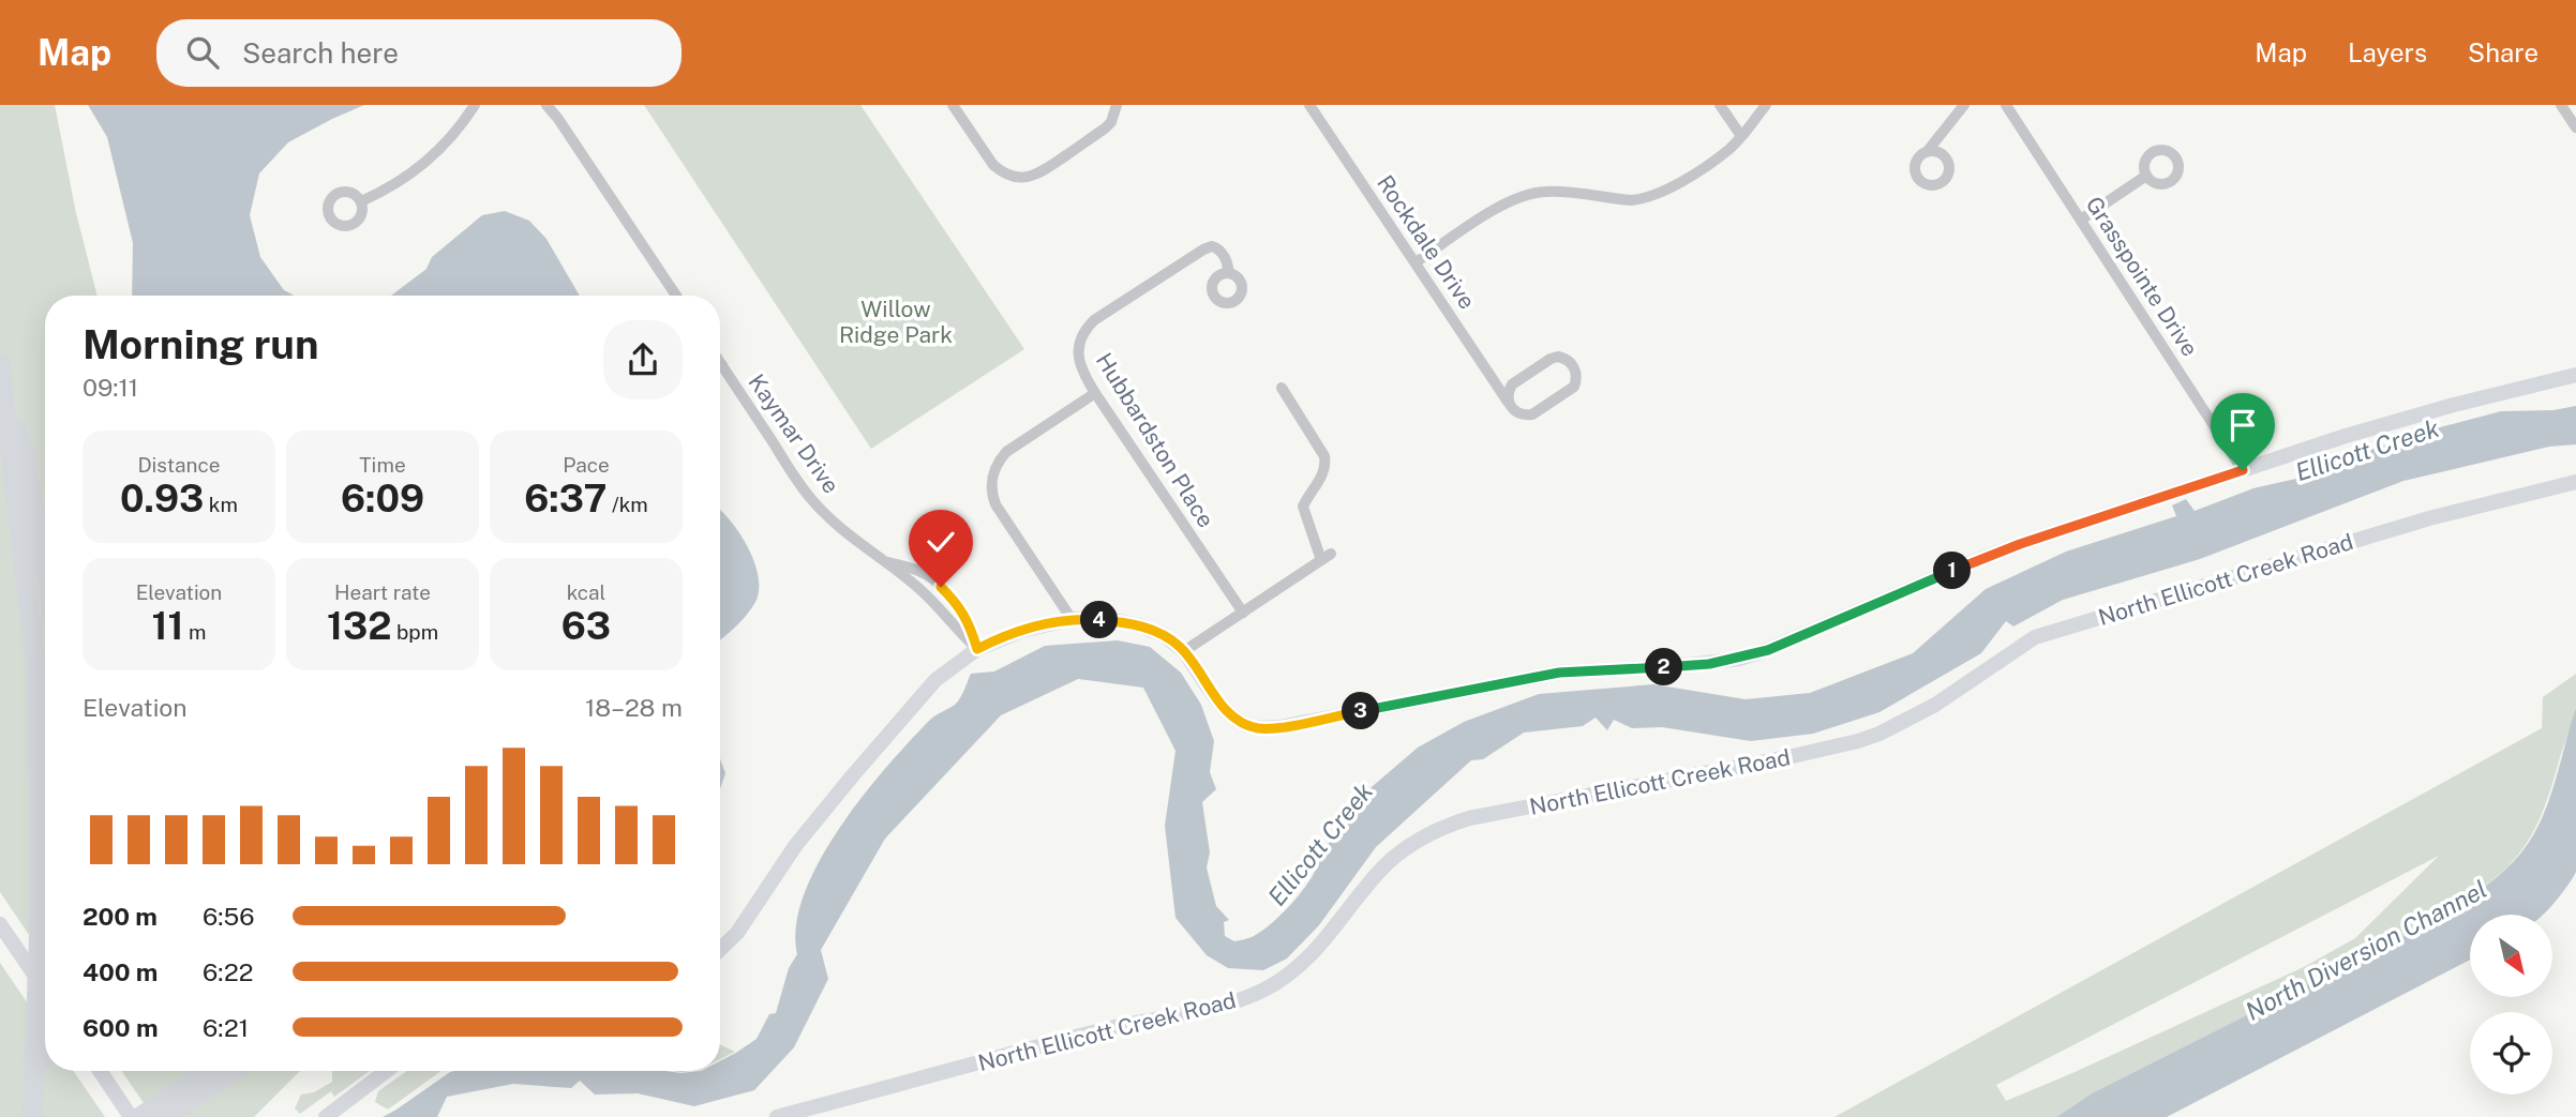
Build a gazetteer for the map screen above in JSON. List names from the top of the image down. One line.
{"streets":{"street":["Rockdale Drive","Grasspointe Drive","Kaymar Drive","Hubbardston Place","North Ellicott Creek Road"]},"water":["Ellicott Creek","North Diversion Channel"],"parks":["Willow Ridge Park"],"north":"bottom right","page":{"header":"Map","search":"Search here","nav":["Map","Layers","Share"],"heading":["Morning run","09:11"],"stats":[["Distance","0.93 km"],["Time","6:09"],["Pace","6:37 /km"],["Elevation","11 m"],["Heart rate","132 bpm"],["kcal","63"]],"pins":["1","4","2","3"],"chart":["Elevation","18–28 m"],"list":[{"name":"200 m","note":"6:56"},{"name":"400 m","note":"6:22"},{"name":"600 m","note":"6:21"}]}}
